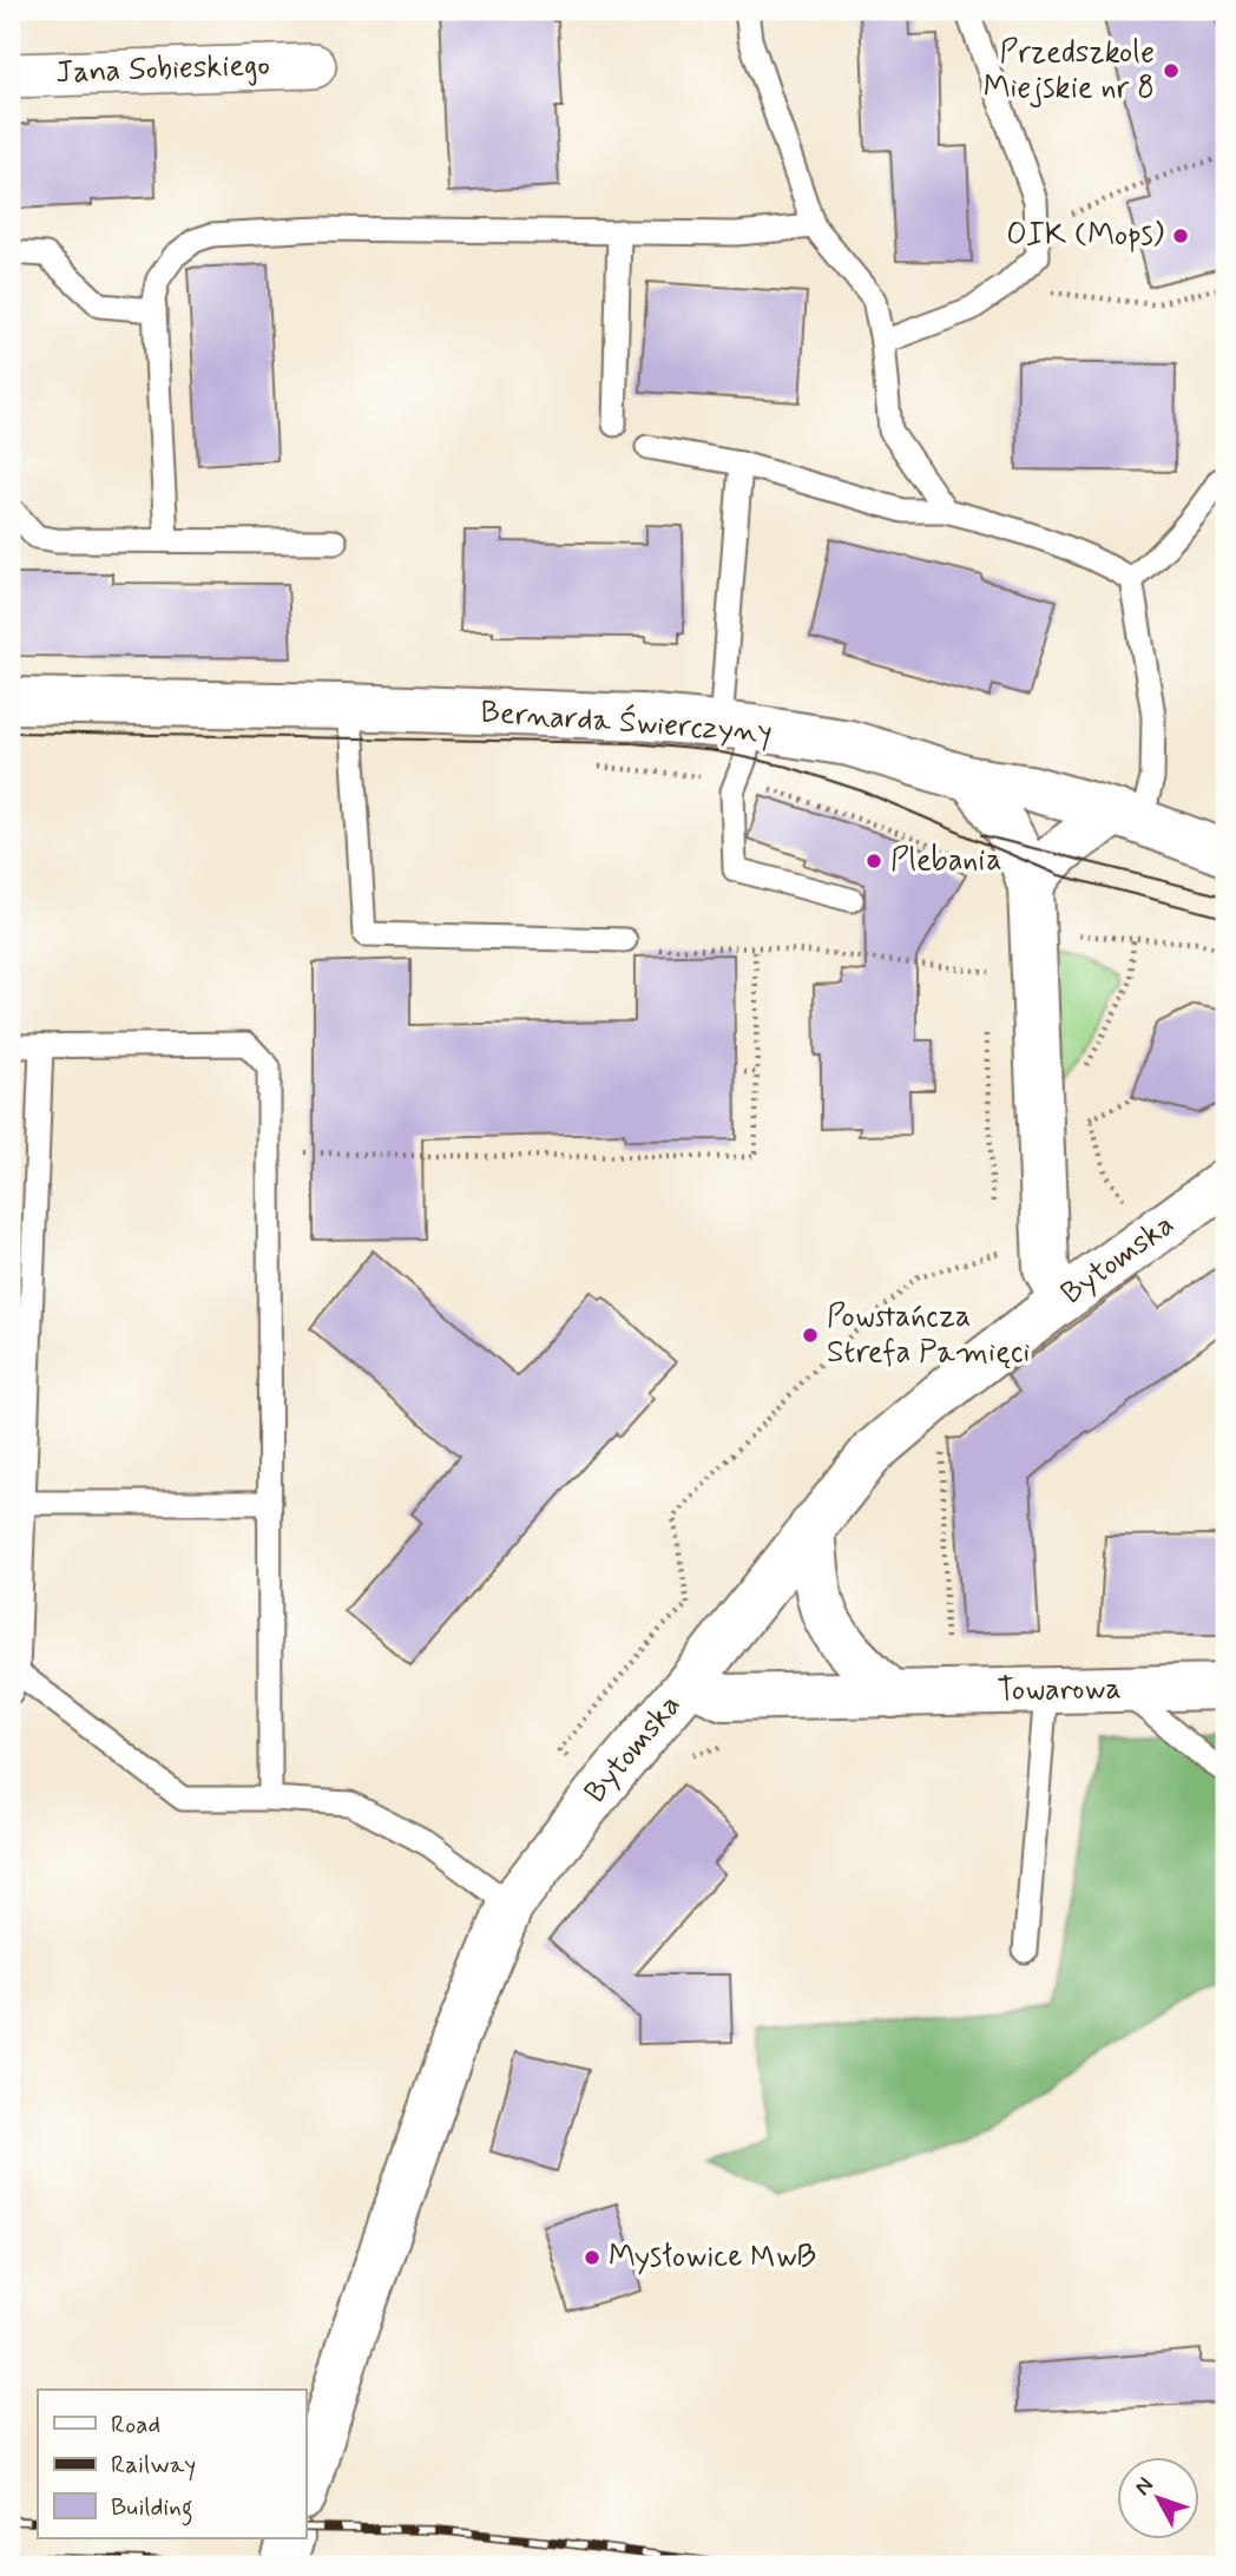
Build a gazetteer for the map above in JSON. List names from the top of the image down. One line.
{"streets":{"street":["Jana Sobieskiego","Bernarda Świerczyny","Bytomska","Towarowa"]},"crossings":[["Bytomska","Towarowa"]],"places":["Przedszkole Miejskie nr 8","OIK (Mops)","Plebania","Powstańcza Strefa Pamięci","Mysłowice MwB"],"legend":["Road","Railway","Building"],"north":"top left"}
